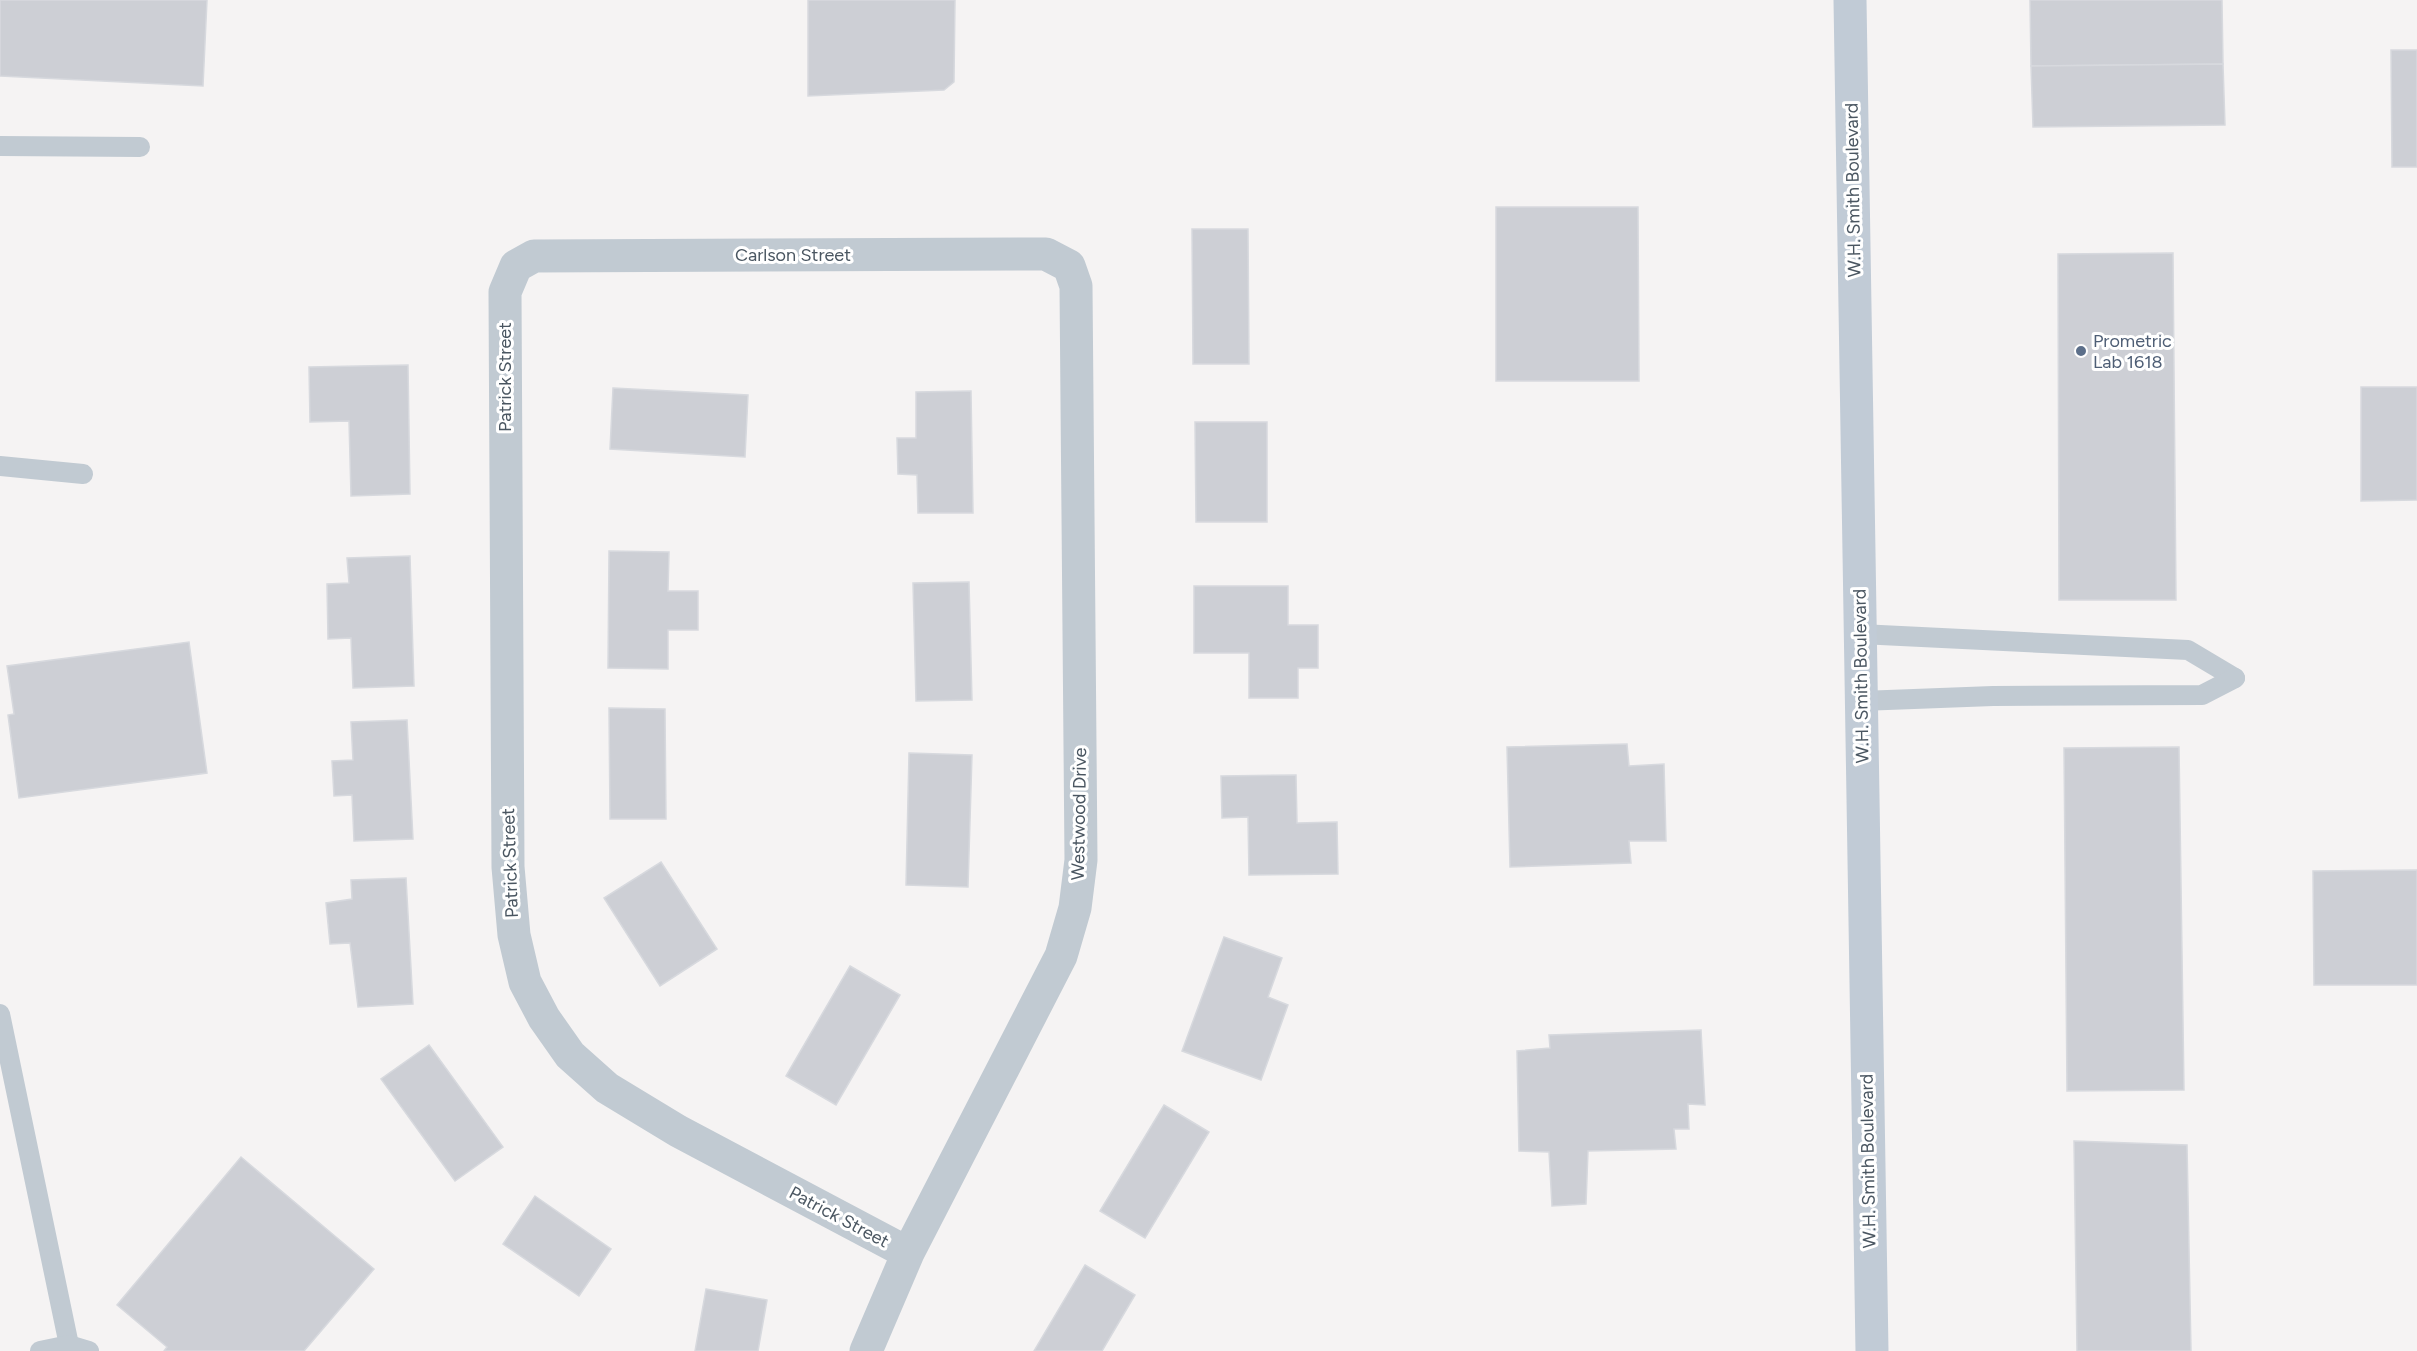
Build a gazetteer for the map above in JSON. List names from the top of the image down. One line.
{"streets":{"street":["W.H. Smith Boulevard","Carlson Street","Patrick Street","Westwood Drive"]},"crossings":[["Carlson Street","Patrick Street"],["Carlson Street","Westwood Drive"],["Patrick Street","Westwood Drive"]],"places":["Prometric Lab 1618"]}
